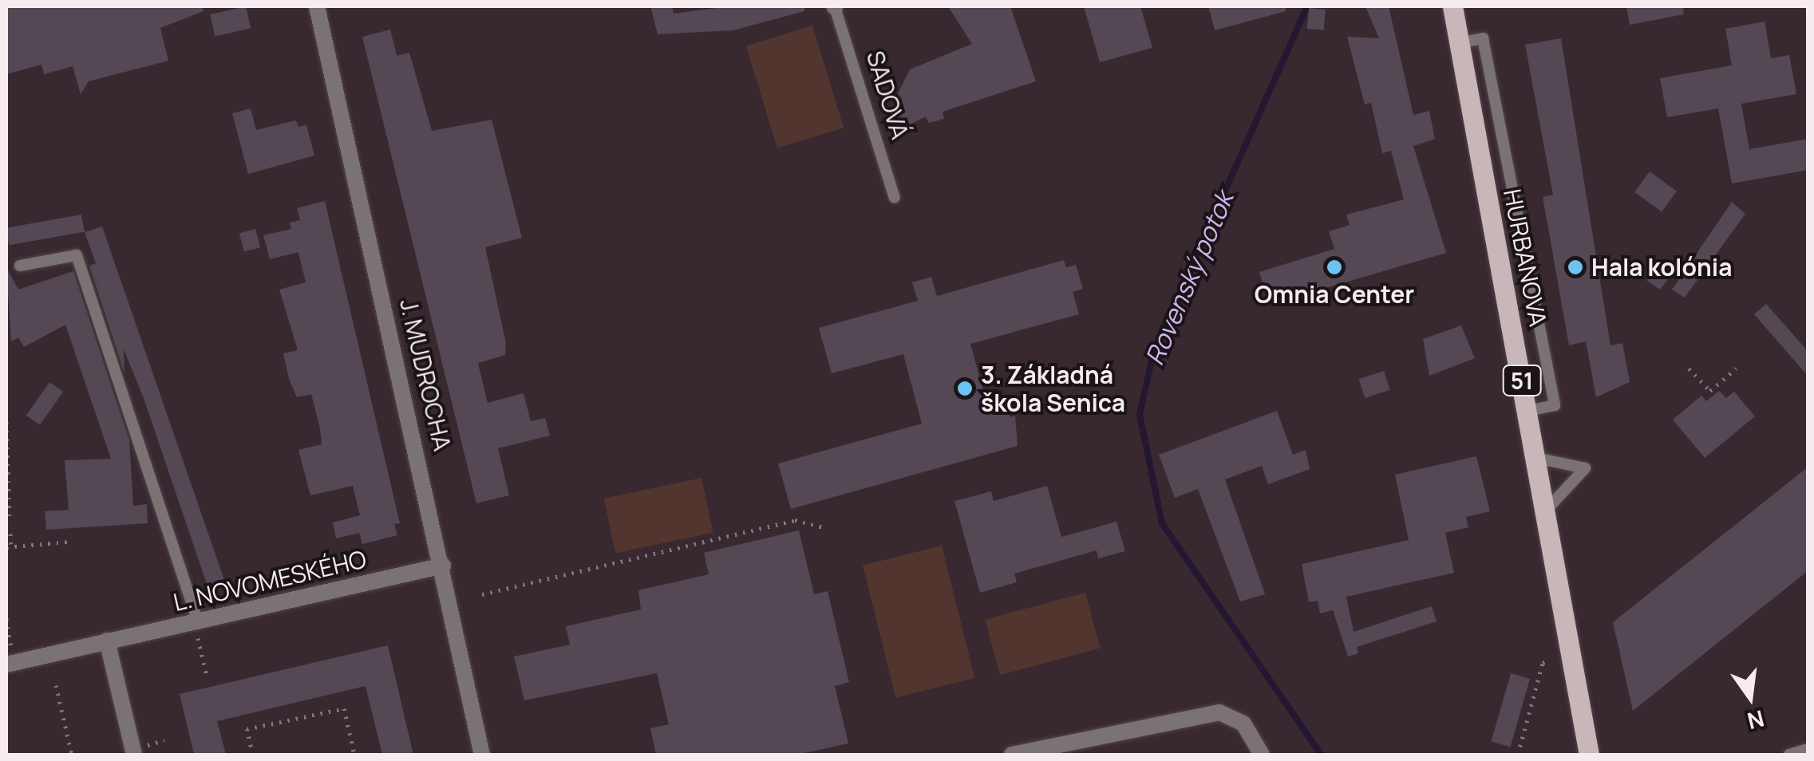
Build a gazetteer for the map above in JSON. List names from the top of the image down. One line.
{"streets":{"main road":["HURBANOVA","51"],"street":["J. MUDROCHA","L. NOVOMESKÉHO"],"lane":["SADOVÁ"]},"crossings":[["J. MUDROCHA","L. NOVOMESKÉHO"]],"water":["Rovenský potok"],"places":["Omnia Center","Hala kolónia","3. Základná škola Senica"],"north":"bottom"}
